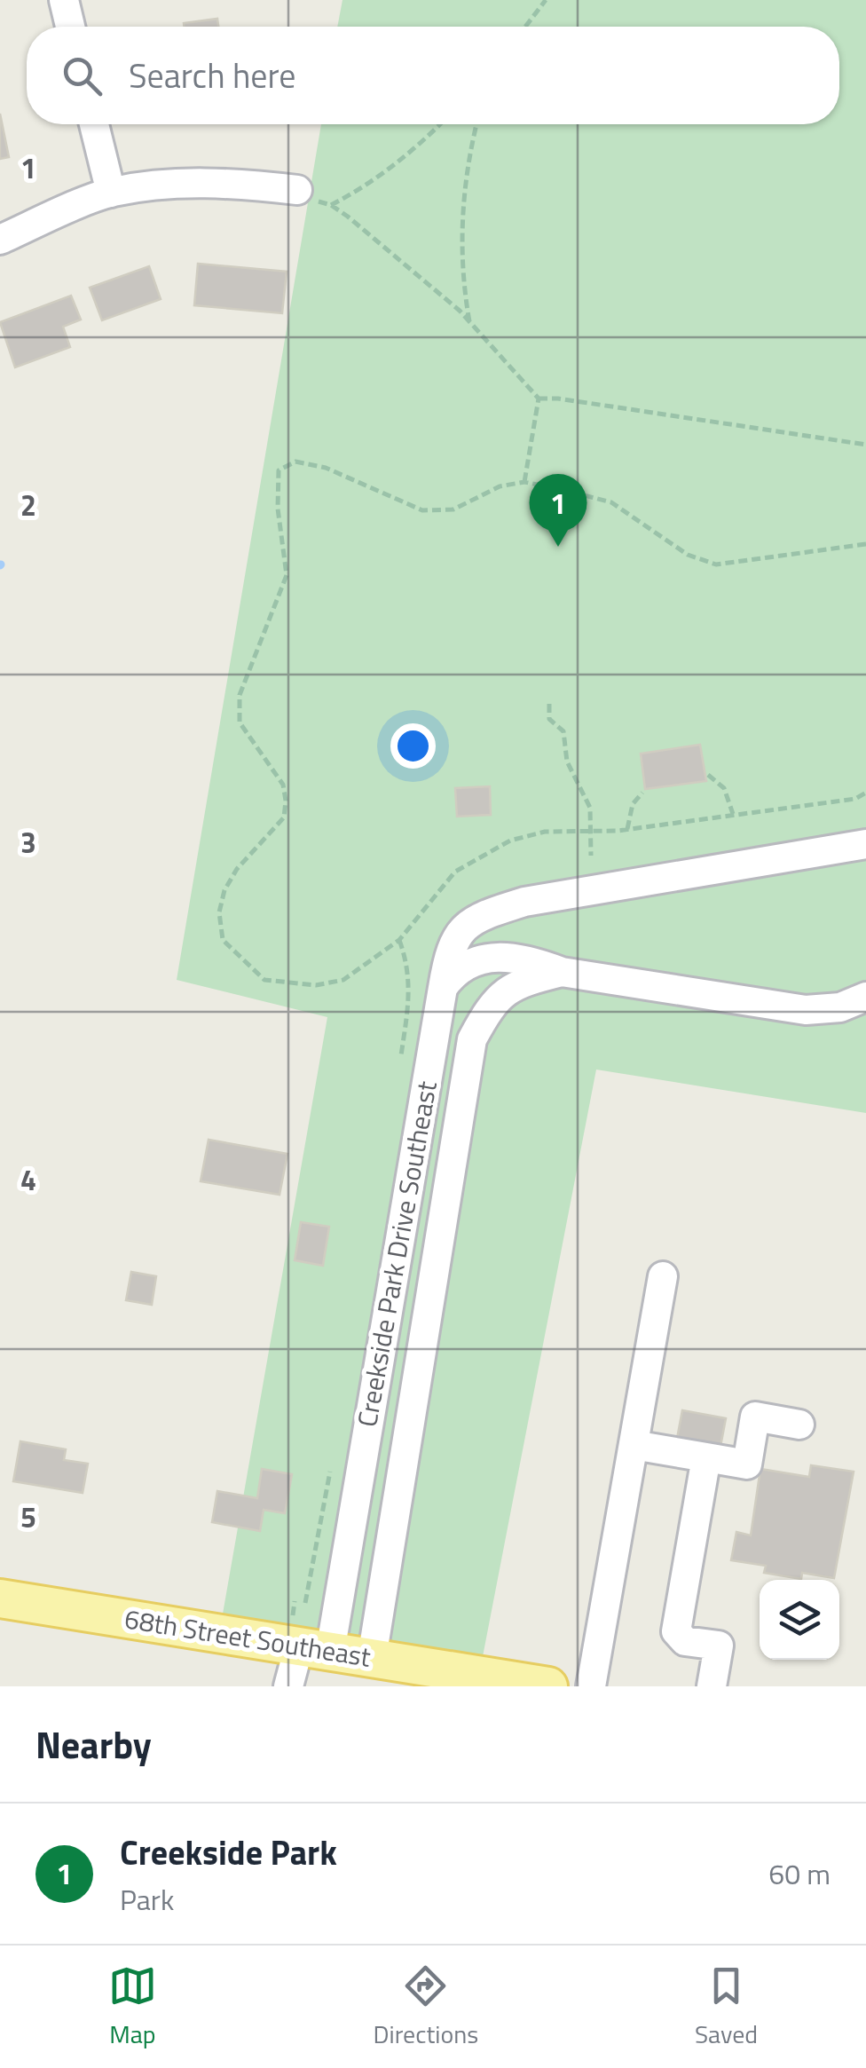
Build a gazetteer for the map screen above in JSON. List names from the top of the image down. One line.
{"streets":{"main road":["68th Street Southeast"],"street":["Creekside Park Drive Southeast"]},"crossings":[["Creekside Park Drive Southeast","68th Street Southeast"]],"page":{"search":"Search here","pins":"1","heading":"Nearby","list":[{"mark":"1","name":"Creekside Park","note":"Park","value":"60 m"}],"nav":["Map","Directions","Saved"]},"grid":{"rows":["1","2","3","4","5"]}}
